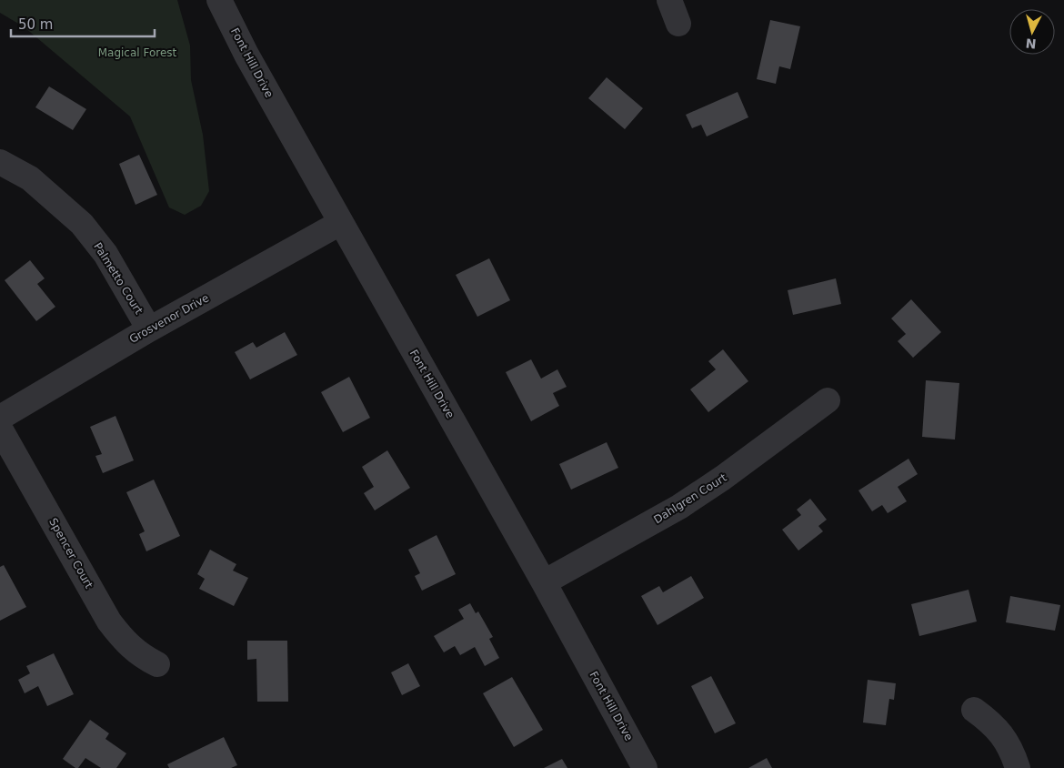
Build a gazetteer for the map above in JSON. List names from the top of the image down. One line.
{"streets":{"street":["Font Hill Drive","Palmetto Court","Grosvenor Drive","Dahlgren Court","Spencer Court"]},"crossings":[["Font Hill Drive","Grosvenor Drive"],["Font Hill Drive","Dahlgren Court"],["Palmetto Court","Grosvenor Drive"]],"parks":["Magical Forest"],"scale_bar":"50 m","north":"bottom"}
